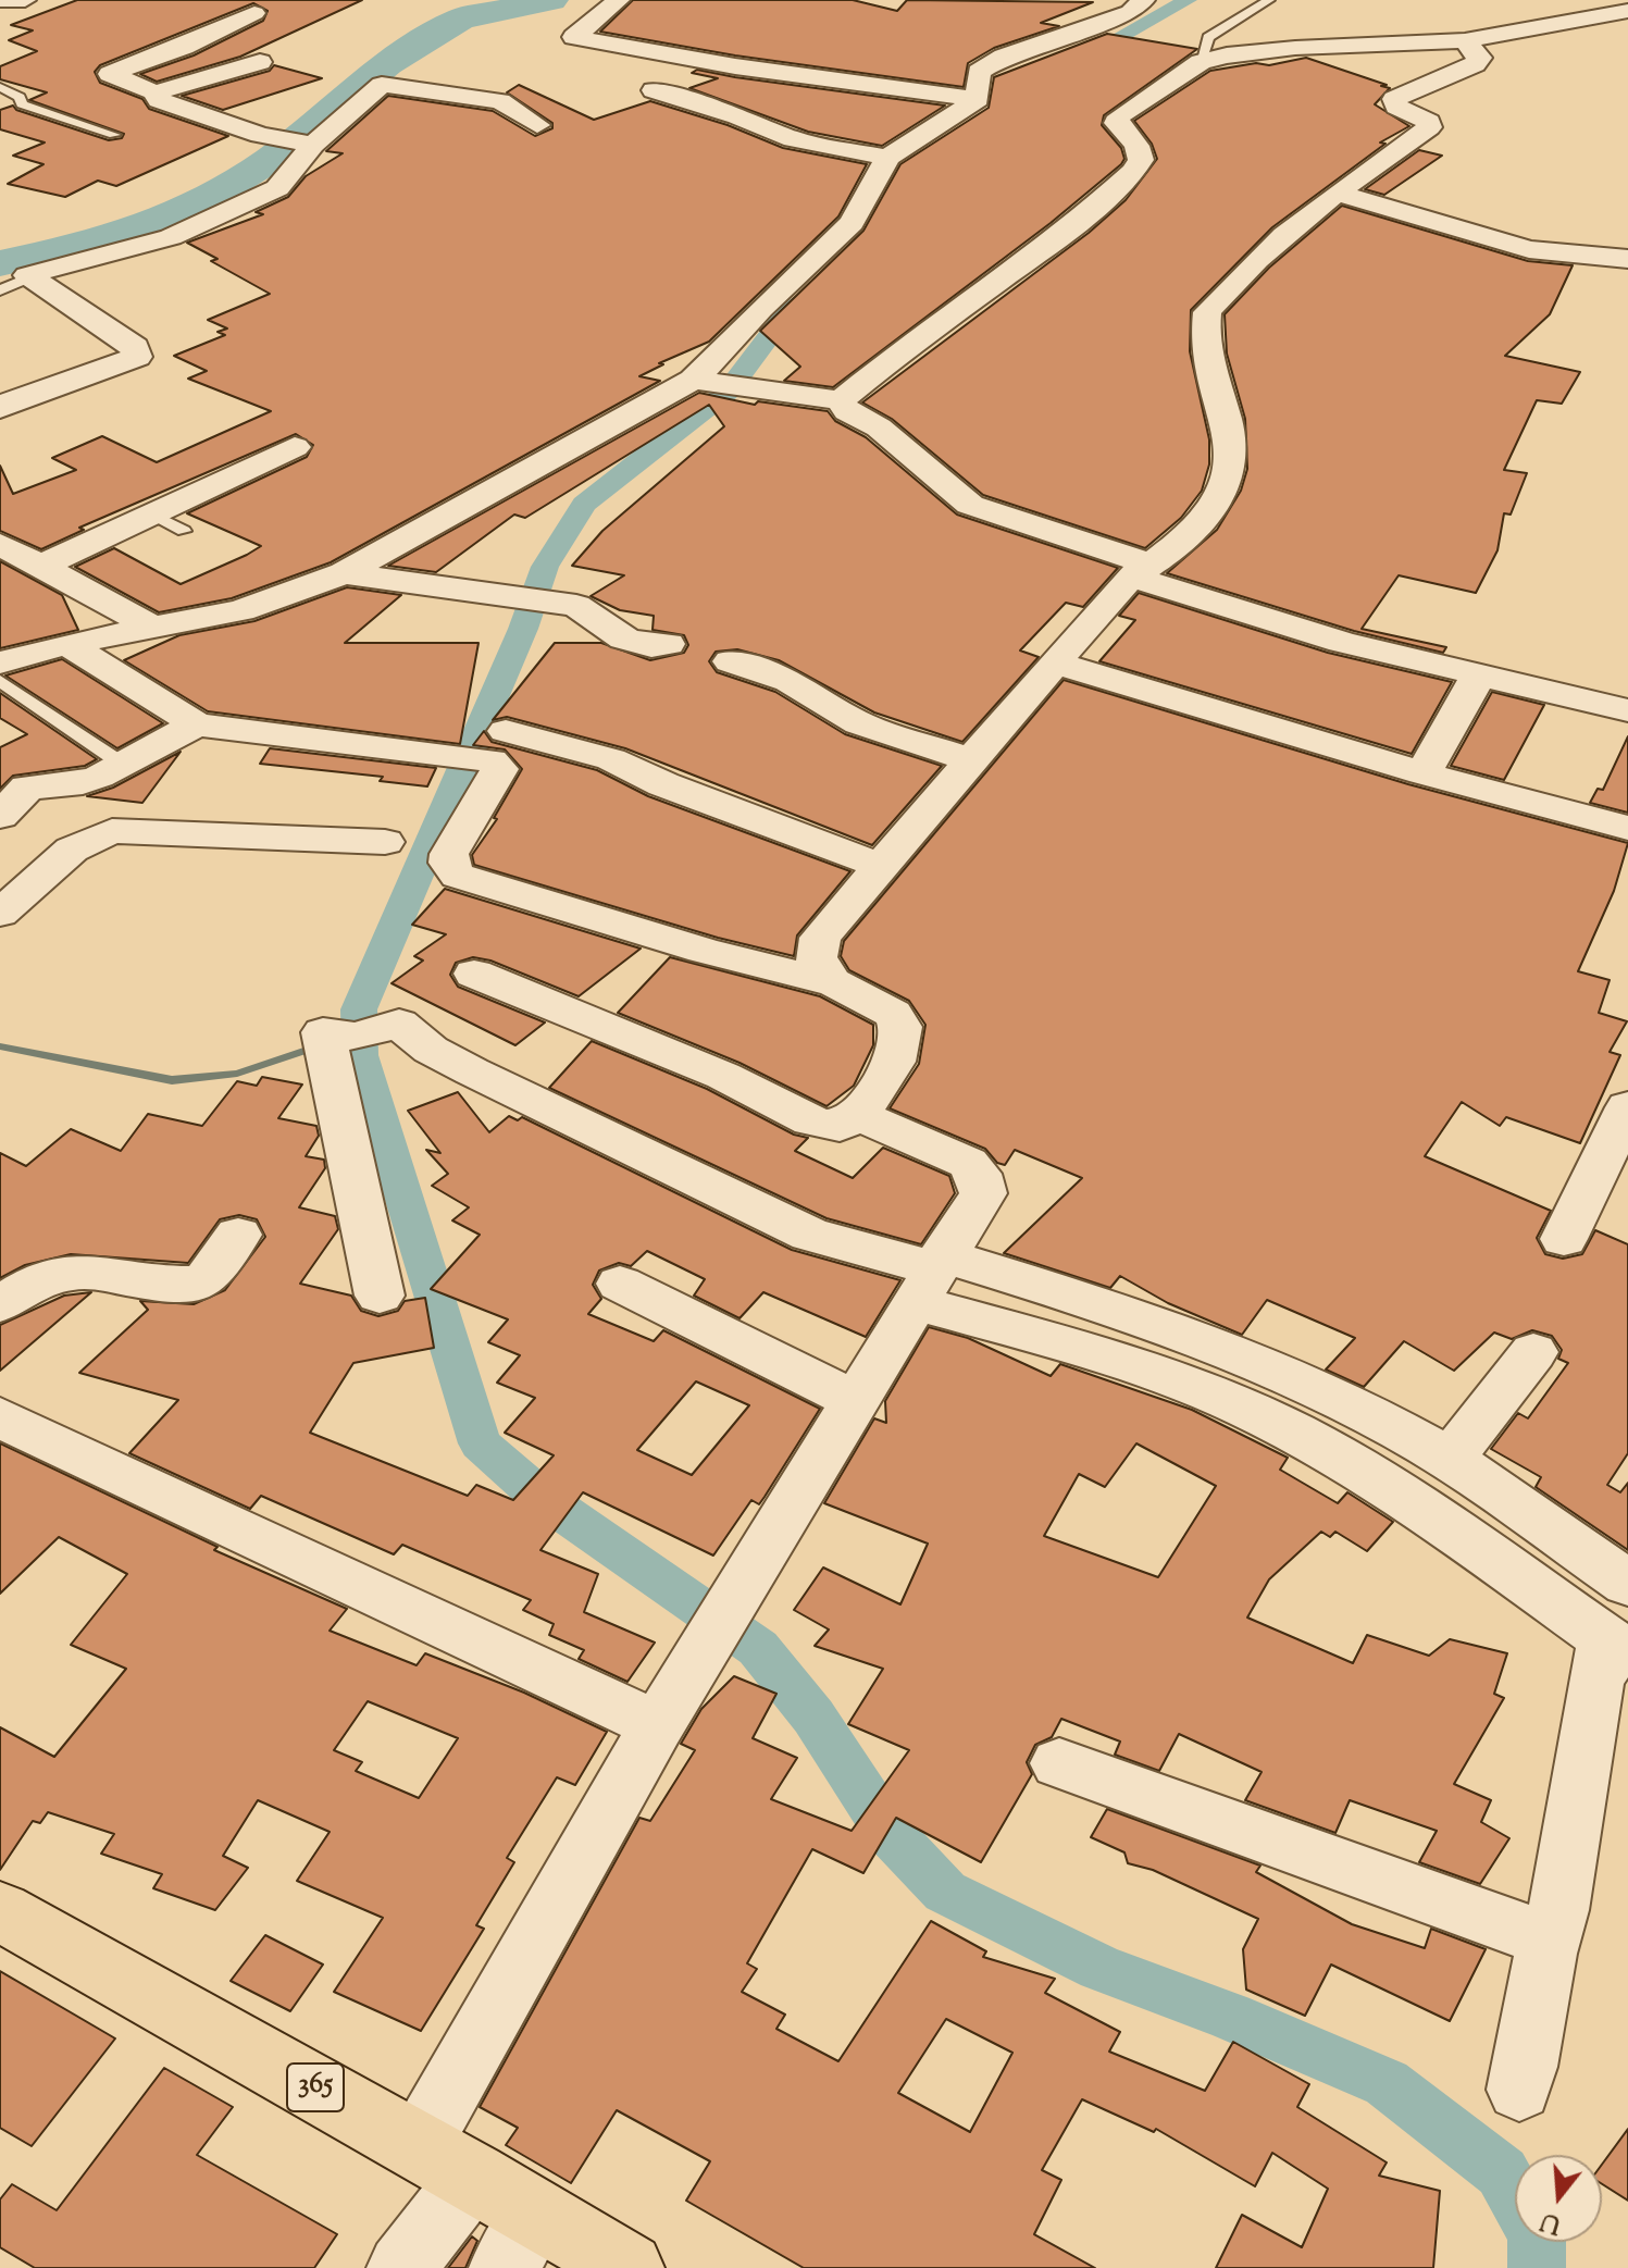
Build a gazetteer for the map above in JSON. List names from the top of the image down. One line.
{"streets":{"main road":["365"]},"north":"bottom"}
